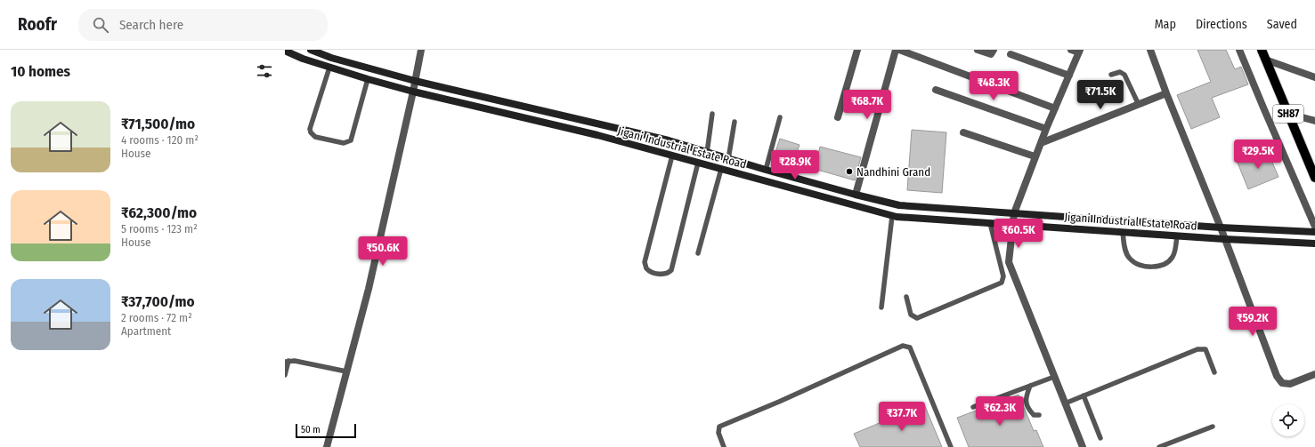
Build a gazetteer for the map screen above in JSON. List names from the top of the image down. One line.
{"streets":{"main road":["SH87","Jigani Industrial Estate Road"]},"places":["Nandhini Grand"],"scale_bar":"50 m","page":{"header":"Roofr","search":"Search here","nav":["Map","Directions","Saved"],"heading":"10 homes","price":["₹48.3K","₹71.5K","₹68.7K","₹29.5K","₹28.9K","₹60.5K","₹50.6K","₹59.2K","₹62.3K","₹37.7K"],"list":[{"name":"₹71,500/mo","note":"4 rooms · 120 m² · House"},{"name":"₹62,300/mo","note":"5 rooms · 123 m² · House"},{"name":"₹37,700/mo","note":"2 rooms · 72 m² · Apartment"}],"scale":"50 m"}}
